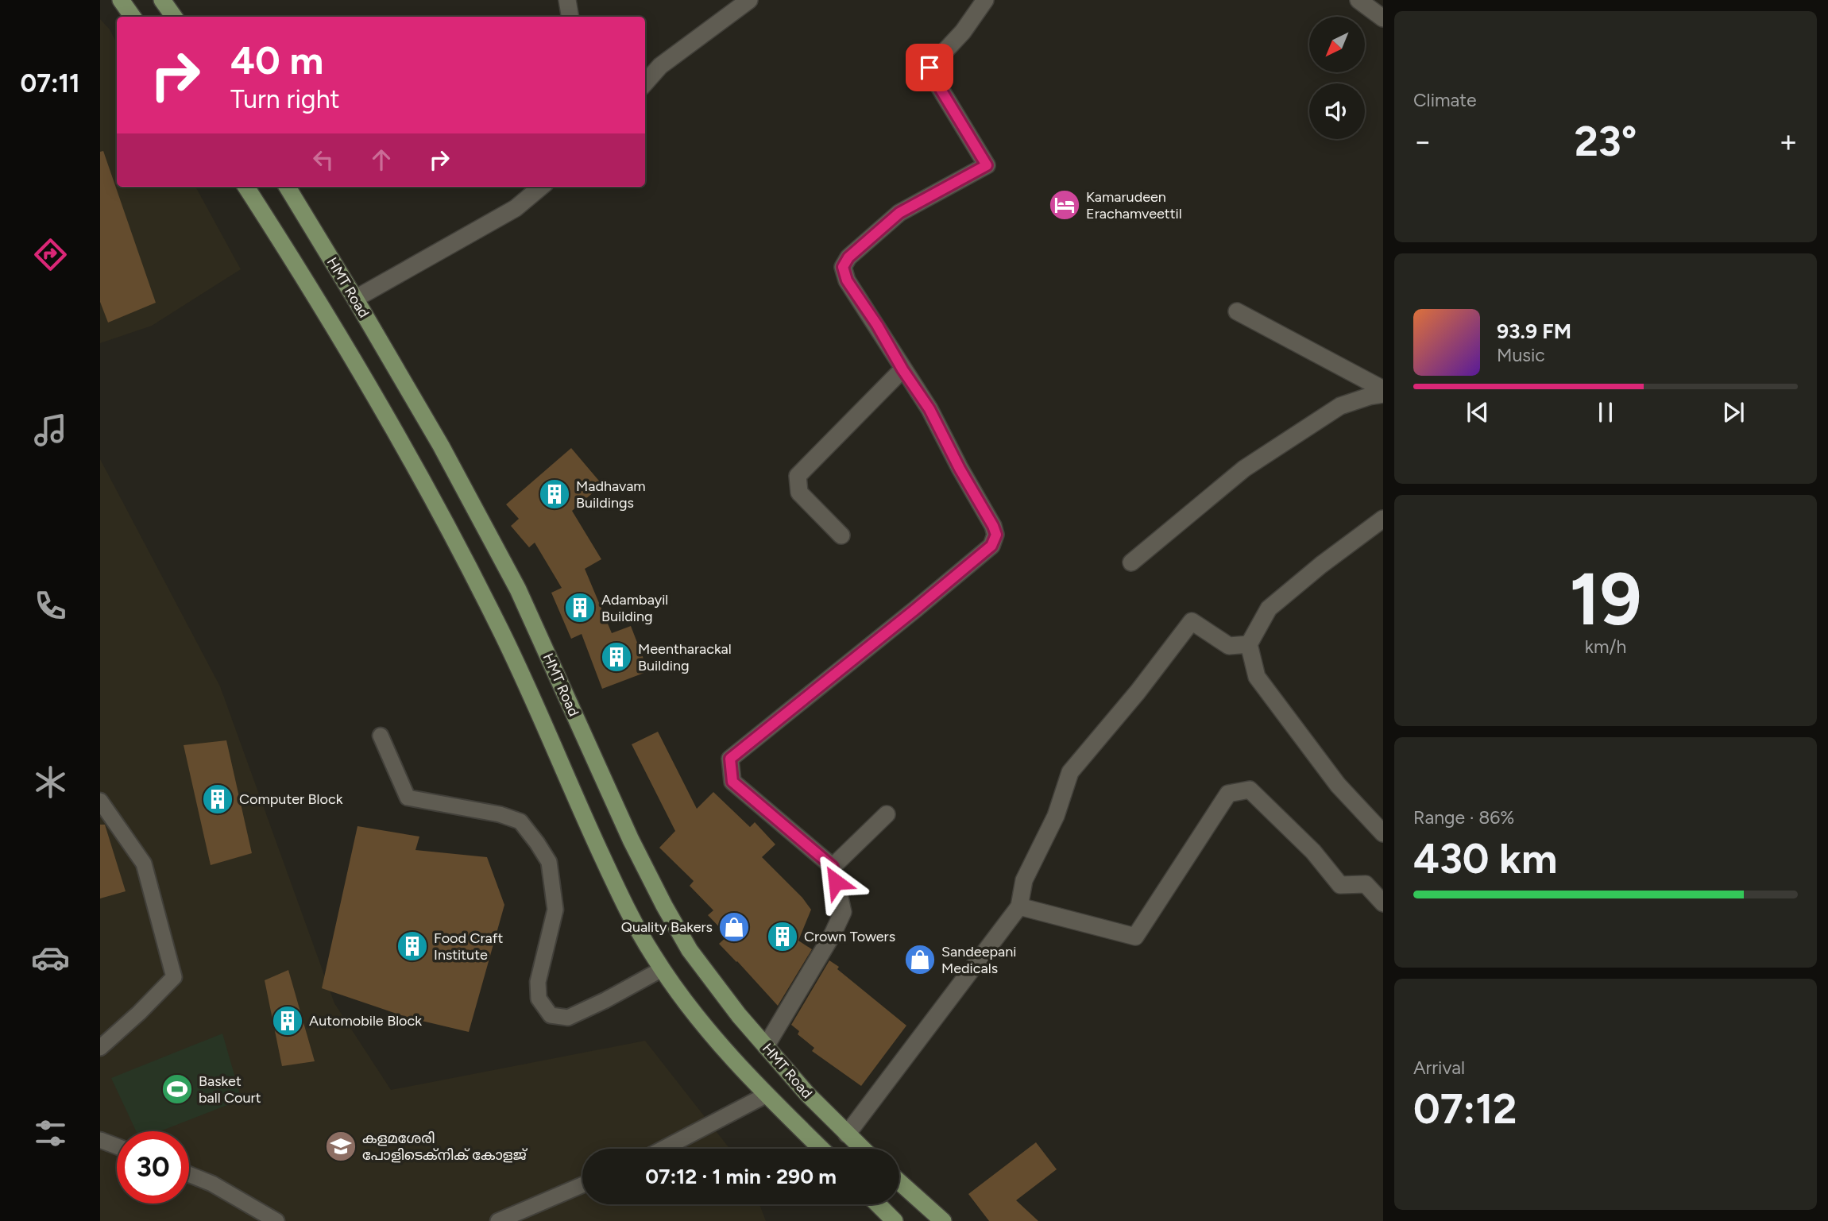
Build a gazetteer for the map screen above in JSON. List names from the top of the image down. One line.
{"streets":{"main road":["HMT Road"]},"places":{"hotel":["Kamarudeen Erachamveettil"],"building":["Madhavam Buildings","Adambayil Building","Meentharackal Building","Computer Block","Crown Towers","Food Craft Institute","Automobile Block"],"shop":["Quality Bakers","Sandeepani Medicals"],"sports":["Basket ball Court"],"school or university":["കളമശേരി പോളിടെക്നിക് കോളജ്"]},"north":"bottom left","page":{"tabs":"07:11","tile":["Climate",["19","km/h"],["Range · 86%","430 km"],["Arrival","07:12"]],"turn":["40 m","Turn right"],"heat":["−","23°","+"],"song":["93.9 FM","Music"],"limit":"30","trip":"07:12 · 1 min · 290 m"}}
